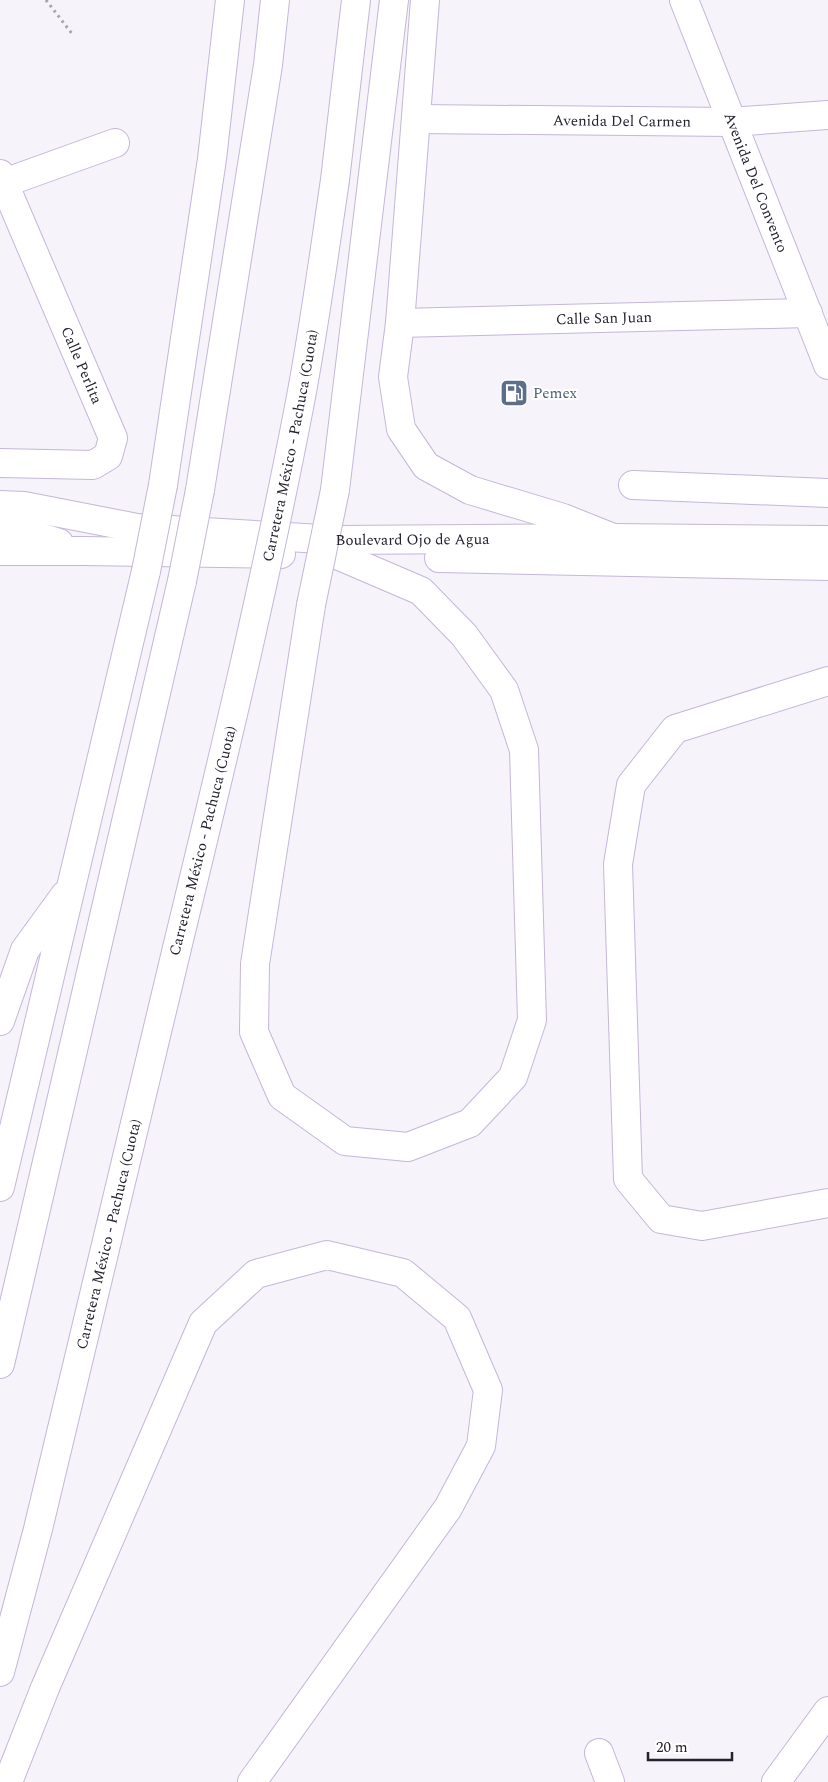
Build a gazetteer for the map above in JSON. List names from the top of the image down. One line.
{"streets":{"main road":["Avenida Del Carmen","Avenida Del Convento","Calle San Juan","Calle Perlita","Carretera México - Pachuca (Cuota)","Boulevard Ojo de Agua"]},"crossings":[["Avenida Del Carmen","Avenida Del Convento"],["Avenida Del Convento","Calle San Juan"]],"places":{"fuel station":["Pemex"]},"scale_bar":"20 m"}
